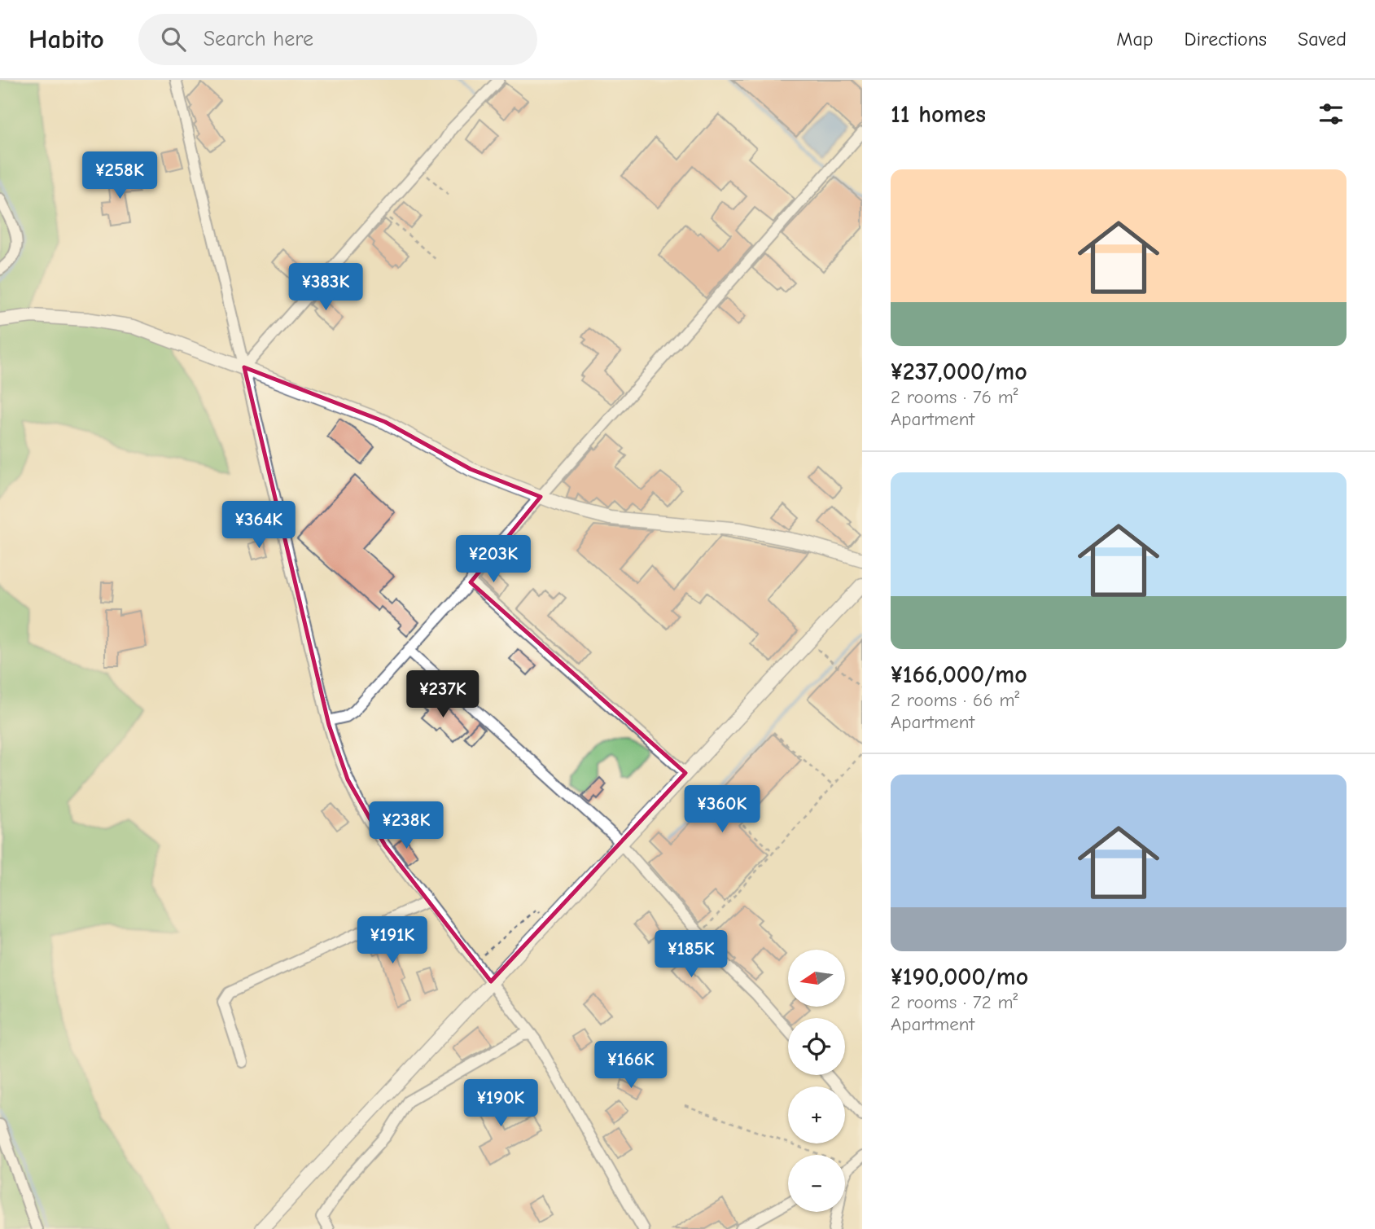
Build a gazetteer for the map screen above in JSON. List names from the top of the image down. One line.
{"north":"left","page":{"header":"Habito","search":"Search here","nav":["Map","Directions","Saved"],"heading":"11 homes","list":[{"name":"¥237,000/mo","note":"2 rooms · 76 m² · Apartment"},{"name":"¥166,000/mo","note":"2 rooms · 66 m² · Apartment"},{"name":"¥190,000/mo","note":"2 rooms · 72 m² · Apartment"}],"price":["¥258K","¥383K","¥364K","¥203K","¥237K","¥360K","¥238K","¥191K","¥185K","¥166K","¥190K"],"map_buttons":["+","−"]}}
